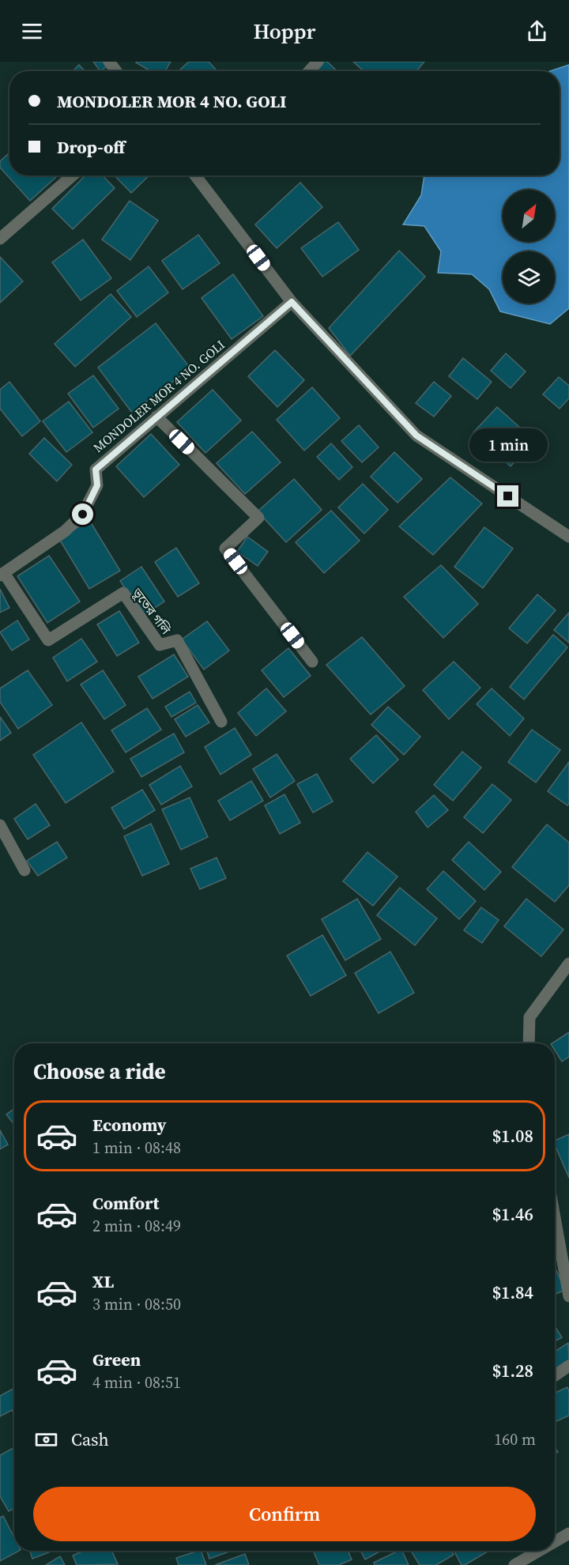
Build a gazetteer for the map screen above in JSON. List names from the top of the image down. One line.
{"streets":{"street":["MONDOLER MOR 4 NO. GOLI","ভূতের গলি"]},"crossings":[["MONDOLER MOR 4 NO. GOLI","ভূতের গলি"]],"north":"top right","page":{"header":"Hoppr","banner":["MONDOLER MOR 4 NO. GOLI","Drop-off"],"bubble":"1 min","heading":"Choose a ride","list":[{"name":"Economy","note":"1 min · 08:48","value":"$1.08"},{"name":"Comfort","note":"2 min · 08:49","value":"$1.46"},{"name":"XL","note":"3 min · 08:50","value":"$1.84"},{"name":"Green","note":"4 min · 08:51","value":"$1.28"}],"pay":["Cash","160 m"],"buttons":"Confirm"}}
